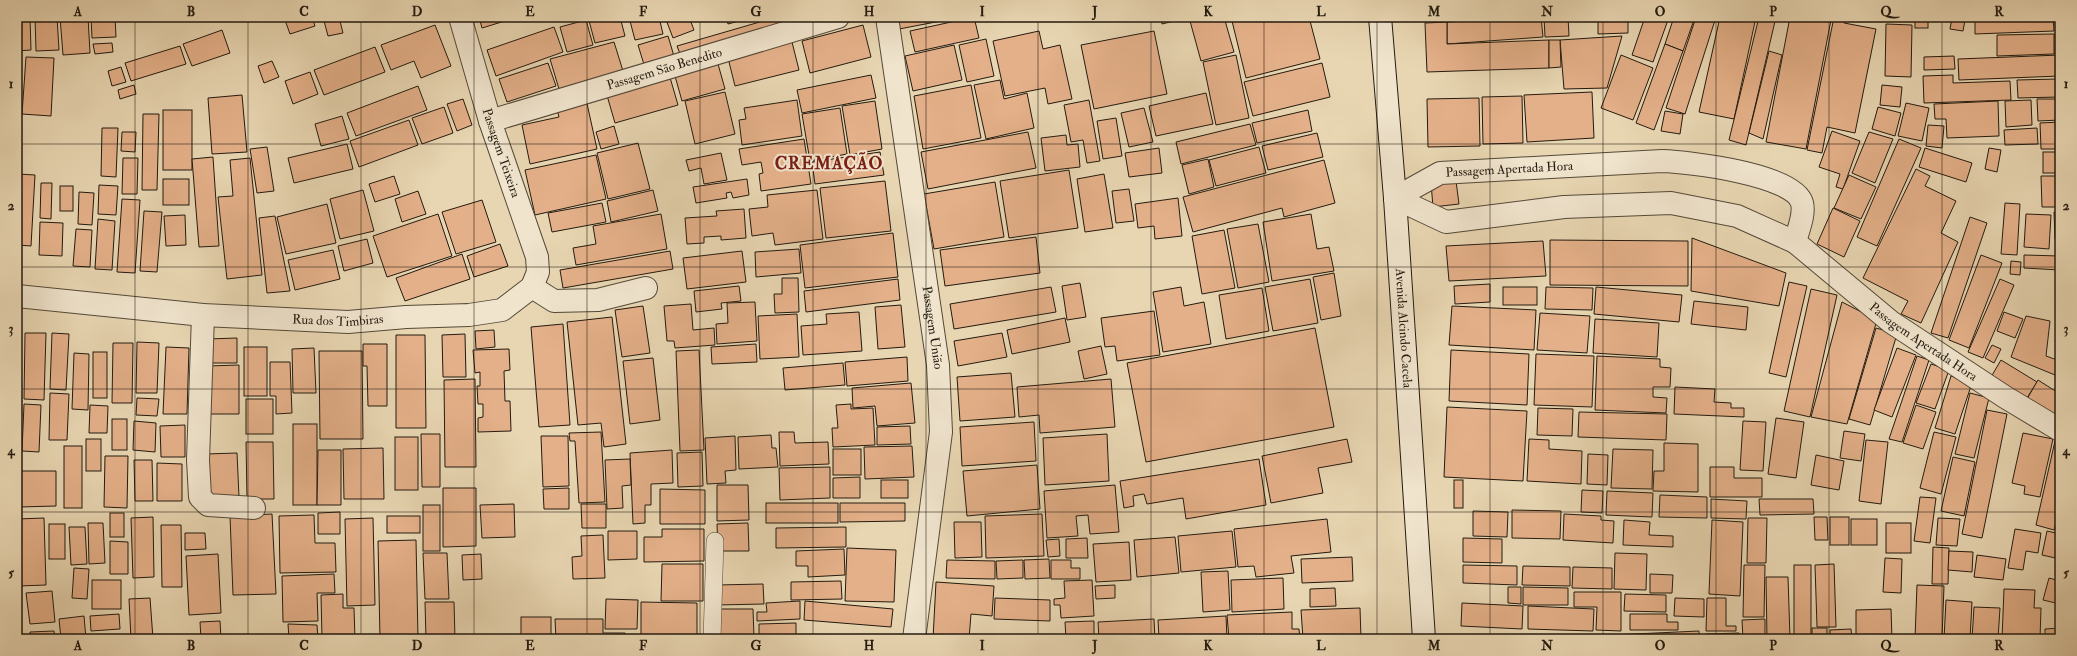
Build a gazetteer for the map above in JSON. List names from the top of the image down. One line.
{"streets":{"street":["Passagem São Benedito","Passagem Teixeira","Passagem Apertada Hora","Rua dos Timbiras","Passagem União","Avenida Alcindo Cacela"]},"crossings":[["Passagem São Benedito","Passagem Teixeira"],["Passagem Teixeira","Rua dos Timbiras"],["Passagem Apertada Hora","Avenida Alcindo Cacela"]],"districts":["CREMAÇÃO"],"grid":{"columns":["A","B","C","D","E","F","G","H","I","J","K","L","M","N","O","P","Q","R"],"rows":["1","2","3","4","5"]}}
